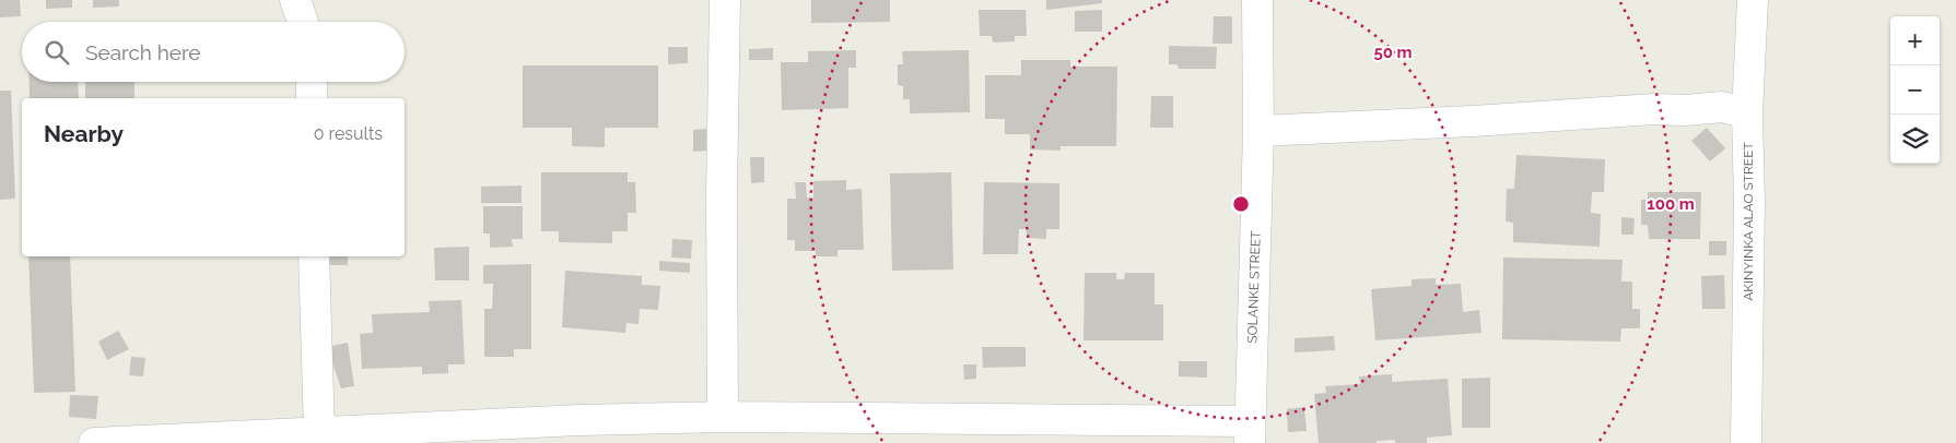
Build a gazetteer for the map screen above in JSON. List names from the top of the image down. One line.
{"streets":{"street":["AKINYINKA ALAO STREET","SOLANKE STREET"]},"page":{"map_buttons":["+","−"],"search":"Search here","heading":["Nearby","0 results"]},"rings":["50 m","100 m"]}
